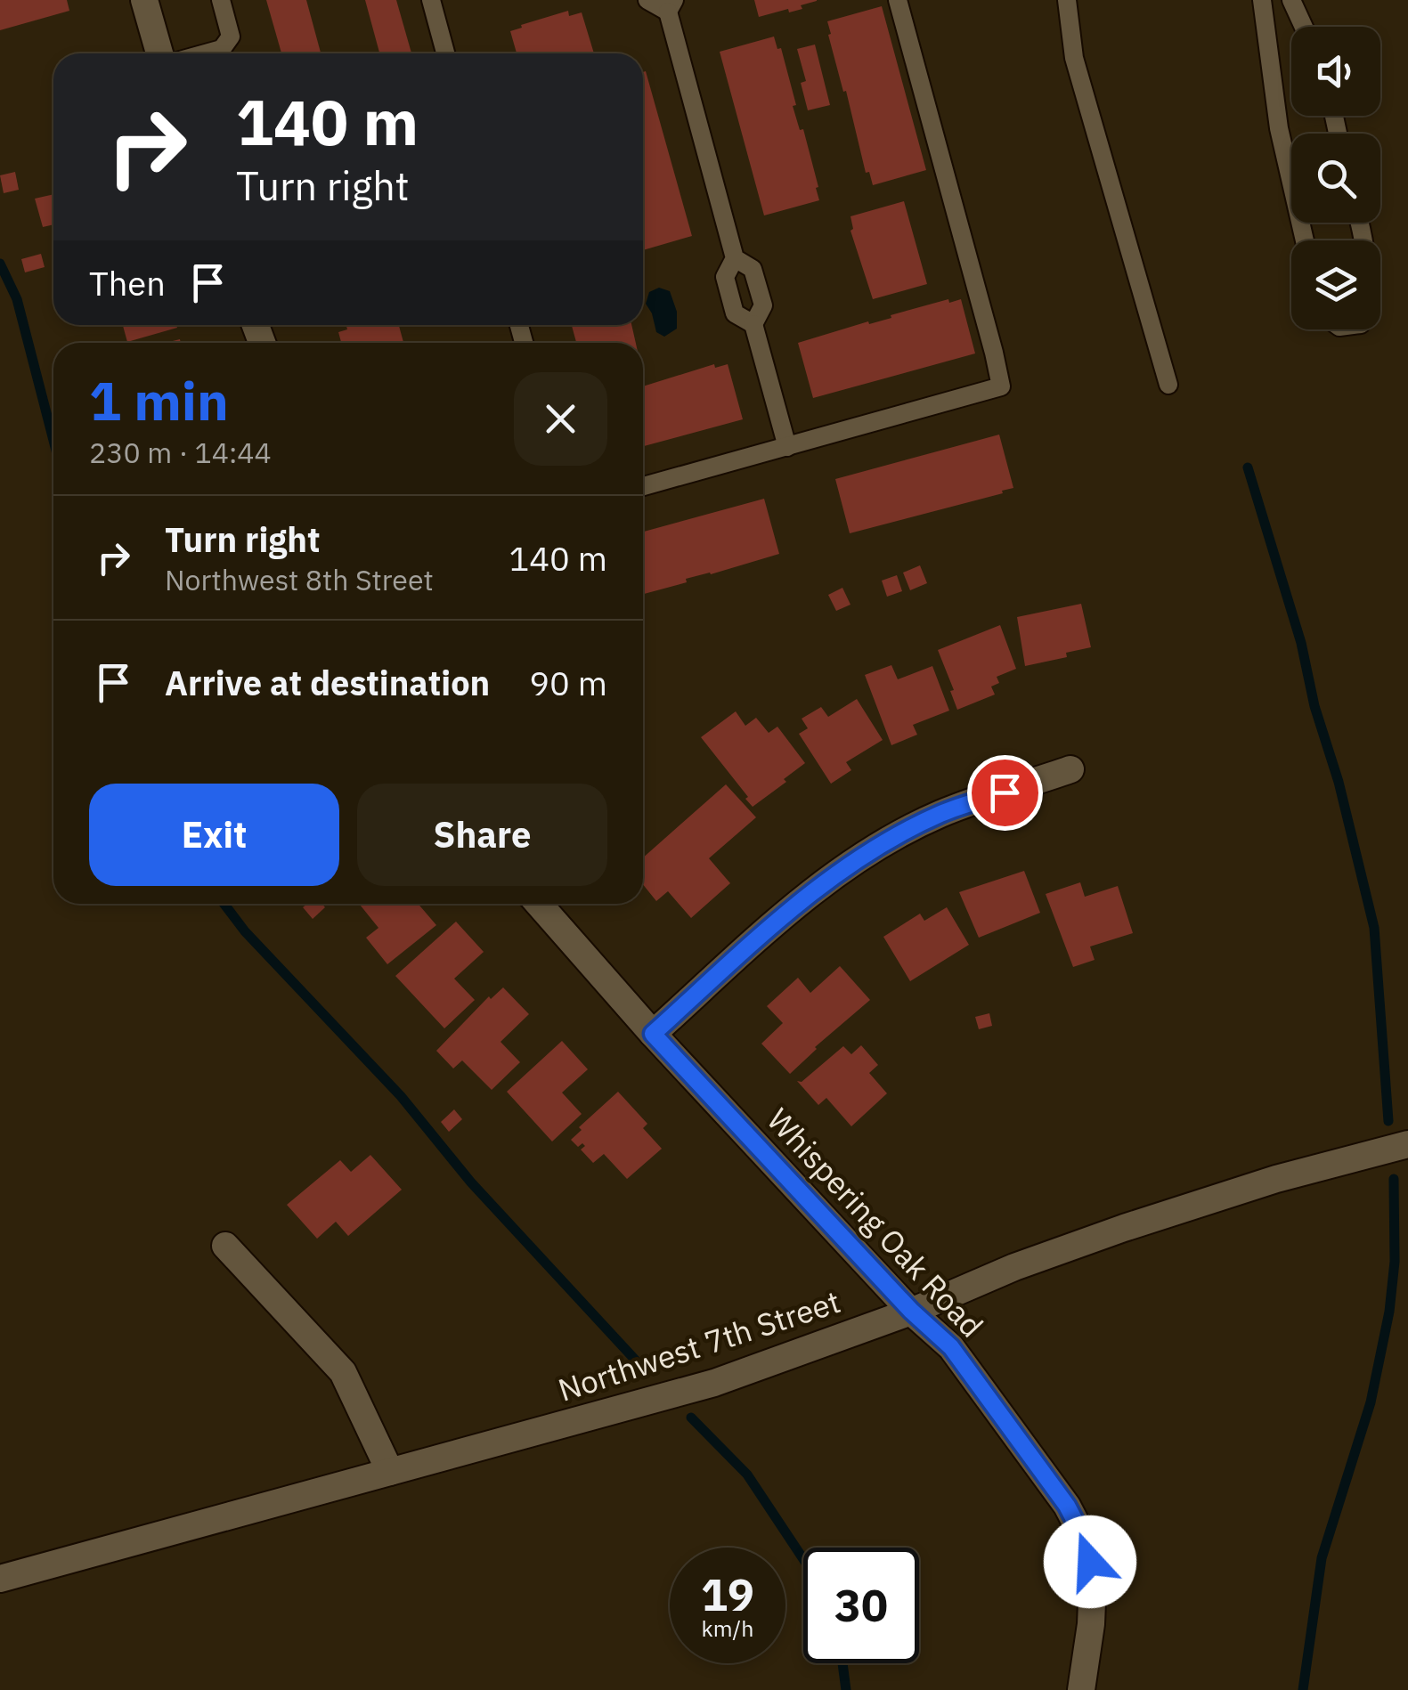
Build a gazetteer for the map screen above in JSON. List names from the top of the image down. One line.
{"streets":{"street":["Whispering Oak Road","Northwest 7th Street"]},"crossings":[["Whispering Oak Road","Northwest 7th Street"]],"page":{"turn":["140 m","Turn right"],"then":"Then","heading":["1 min","230 m · 14:44"],"list":[{"name":"Turn right","note":"Northwest 8th Street","value":"140 m"},{"name":"Arrive at destination","value":"90 m"}],"buttons":["Exit","Share"],"speed":"19 km/h","limit":"30"}}
